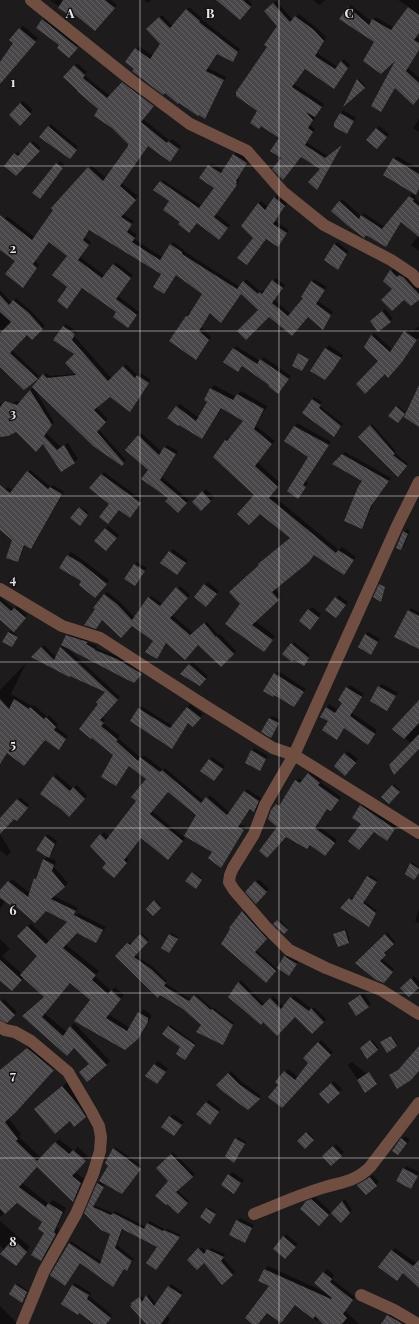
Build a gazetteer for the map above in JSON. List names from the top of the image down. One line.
{"grid":{"columns":["A","B","C"],"rows":["1","2","3","4","5","6","7","8"]}}
